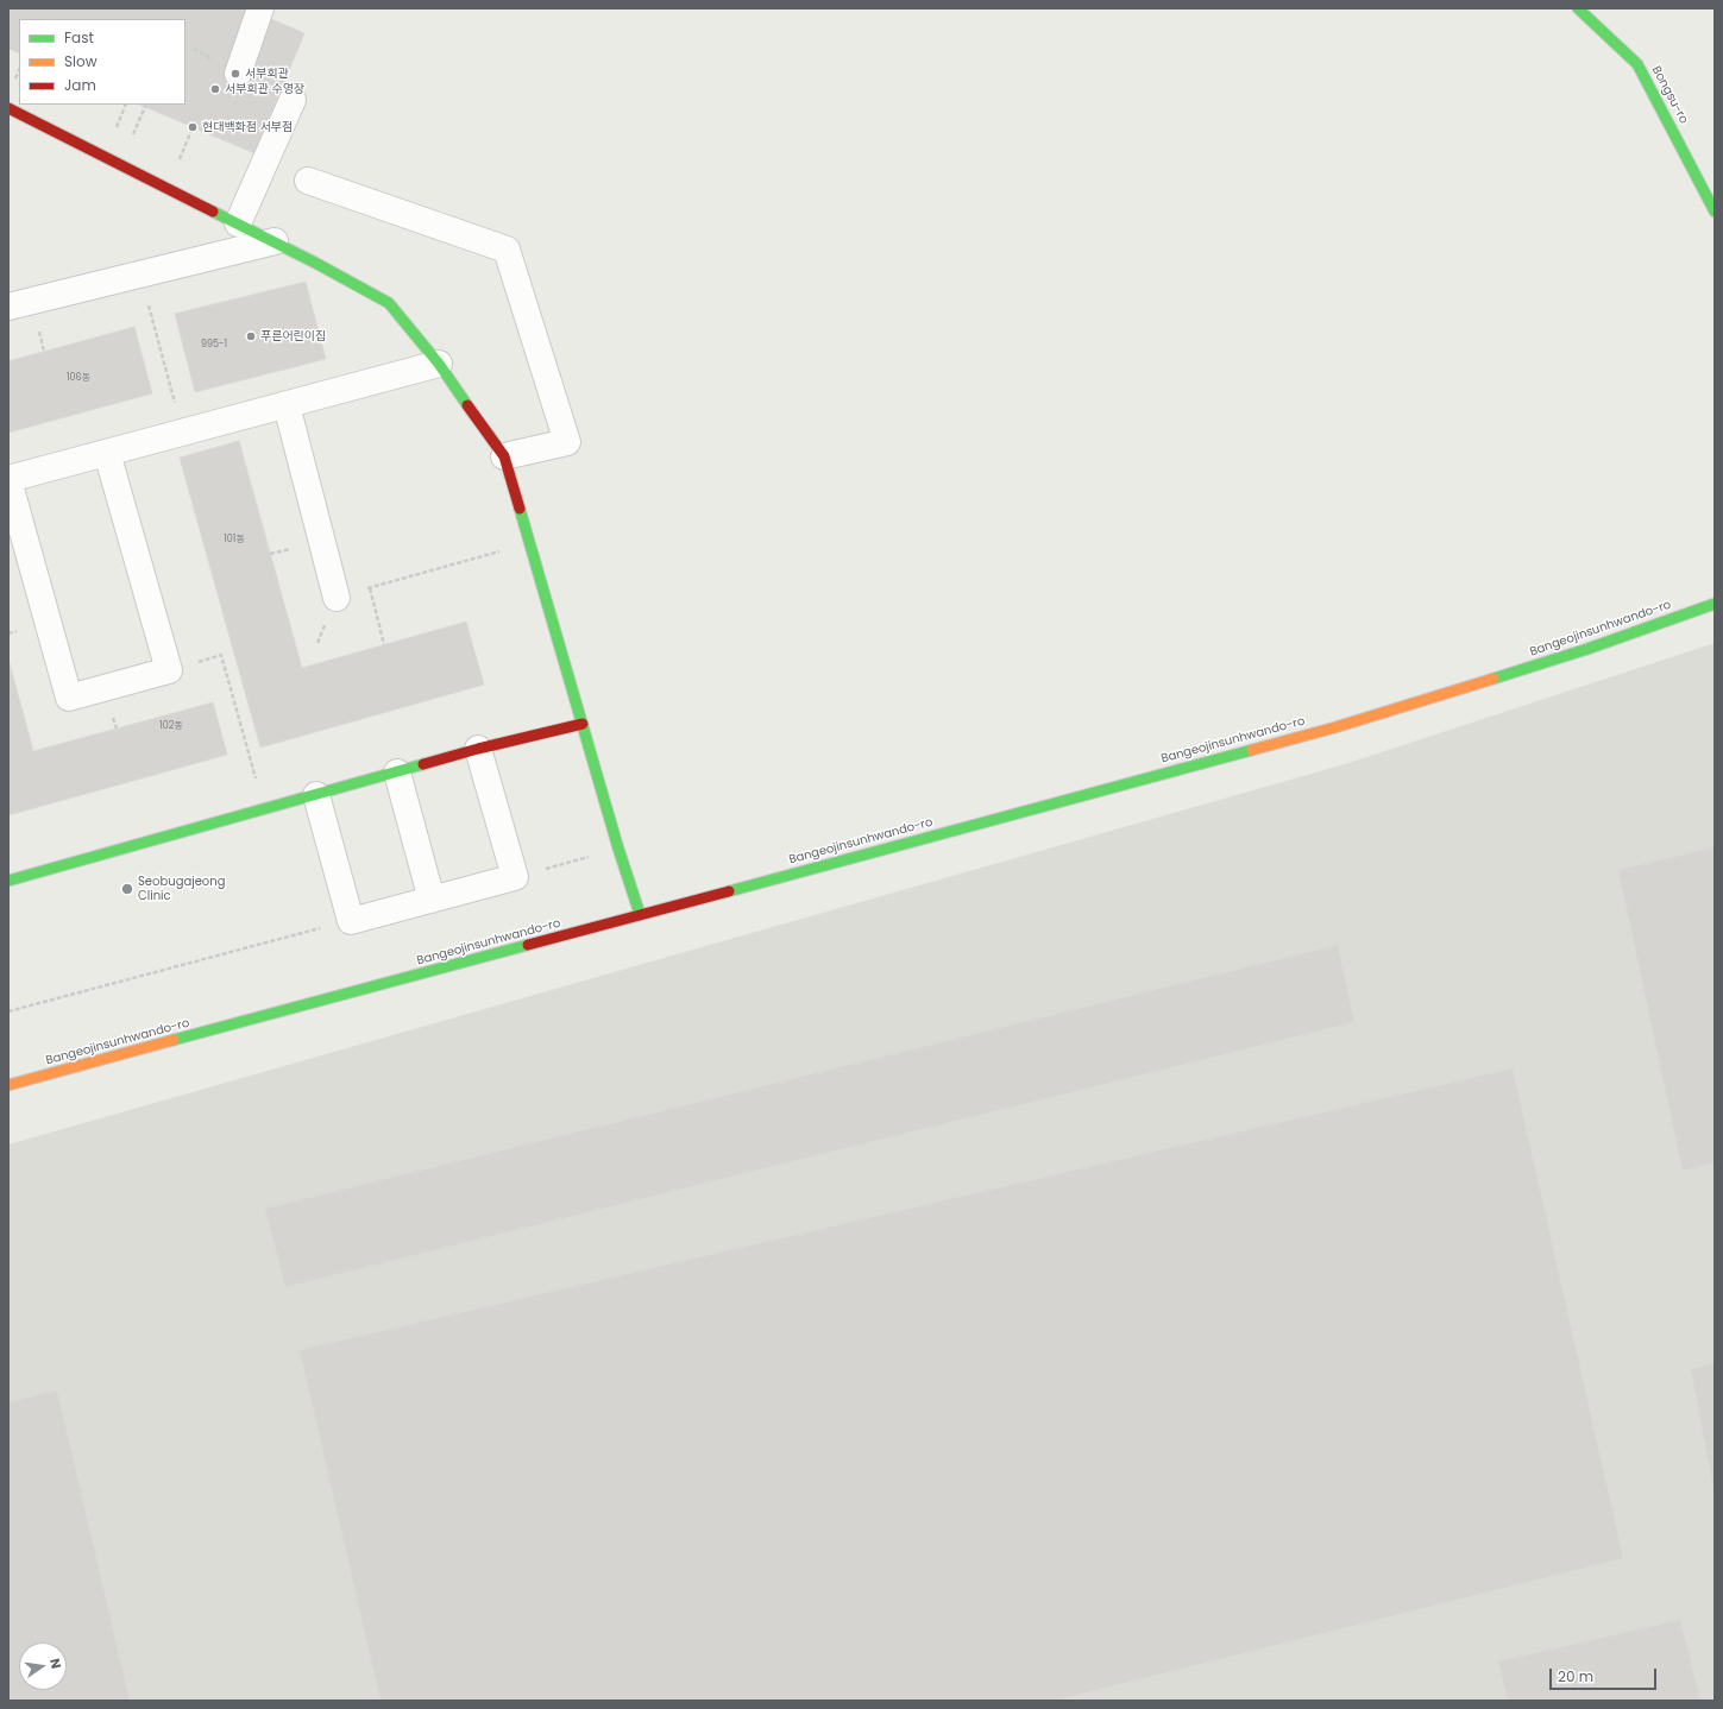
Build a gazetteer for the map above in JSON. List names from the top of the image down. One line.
{"streets":{"main road":["Bongsu-ro","Bangeojinsunhwando-ro"]},"places":["서부회관","서부회관 수영장","현대백화점 서부점","푸른어린이집","Seobugajeong Clinic"],"house_numbers":["995-1","106동","101동","102동"],"legend":["Fast","Slow","Jam"],"scale_bar":"20 m","north":"right"}
